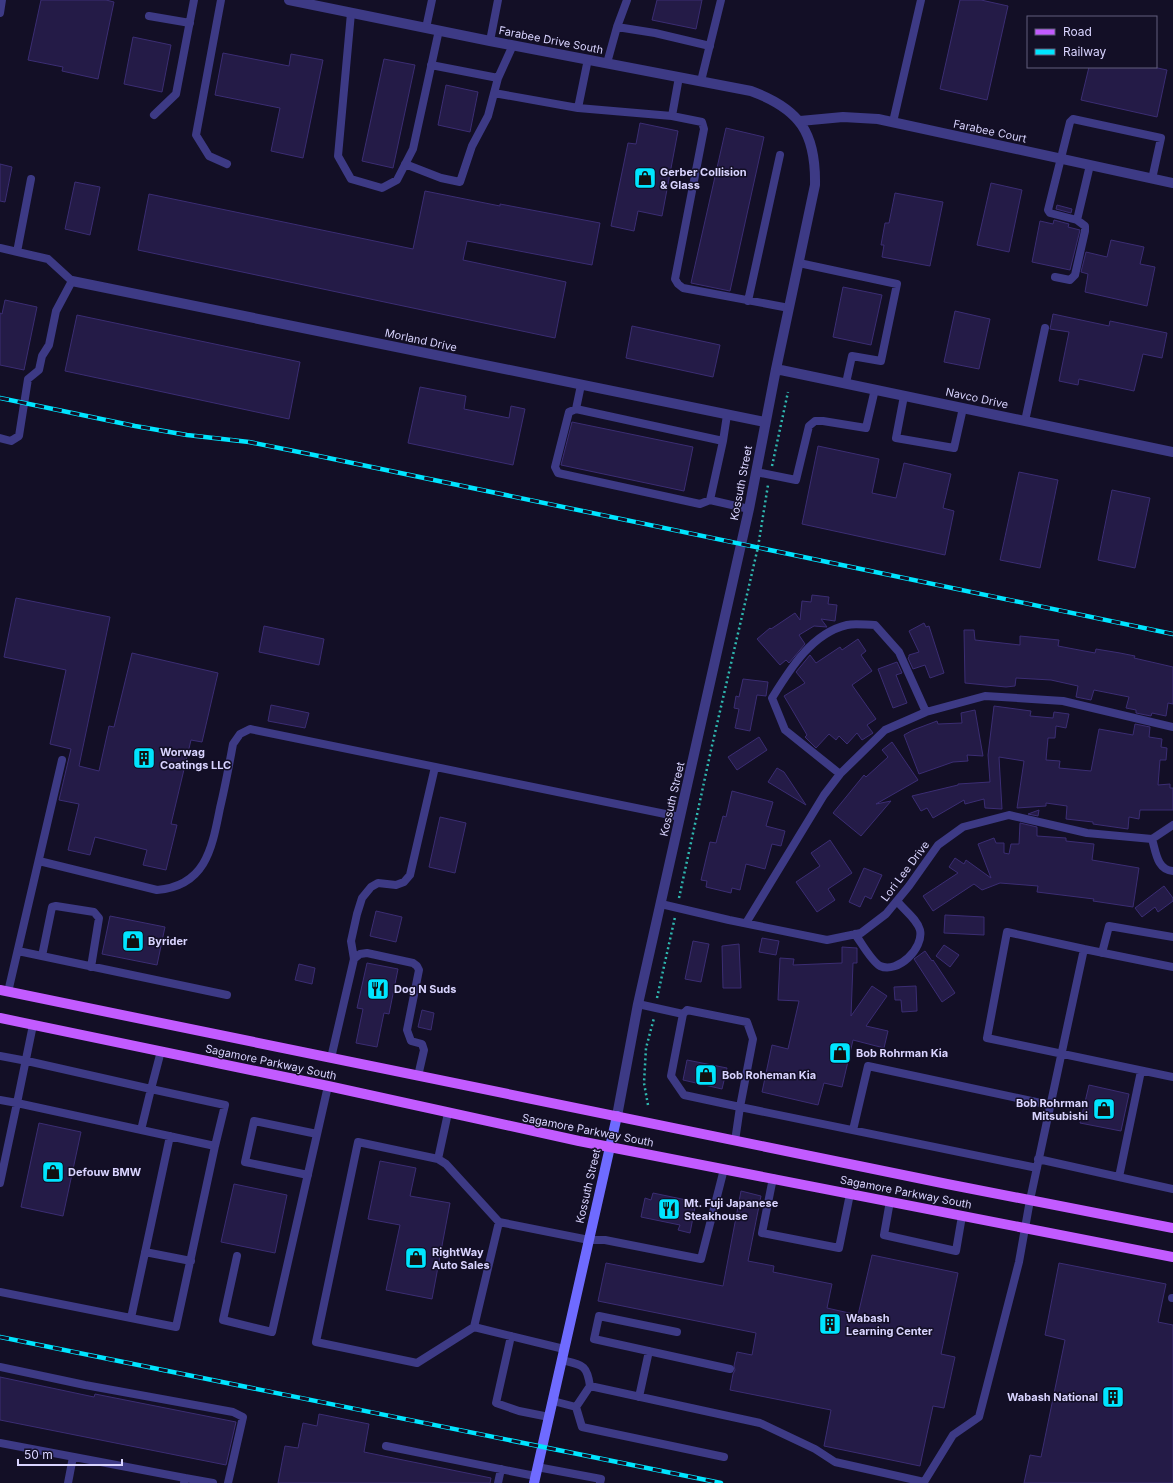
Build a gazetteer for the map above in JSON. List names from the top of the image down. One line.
{"streets":{"main road":["Sagamore Parkway South"],"street":["Farabee Drive South","Farabee Court","Morland Drive","Navco Drive","Kossuth Street"],"lane":["Lori Lee Drive"]},"crossings":[["Farabee Drive South","Farabee Court"],["Farabee Drive South","Kossuth Street"],["Farabee Court","Kossuth Street"],["Morland Drive","Kossuth Street"],["Navco Drive","Kossuth Street"],["Kossuth Street","Lori Lee Drive"],["Kossuth Street","Sagamore Parkway South"]],"places":{"shop":["Gerber Collision & Glass","Byrider","Bob Rohrman Kia","Bob Roheman Kia","Bob Rohrman Mitsubishi","Defouw BMW","RightWay Auto Sales"],"building":["Worwag Coatings LLC","Wabash Learning Center","Wabash National"],"restaurant":["Dog N Suds","Mt. Fuji Japanese Steakhouse"]},"legend":["Road","Railway"],"scale_bar":"50 m"}
